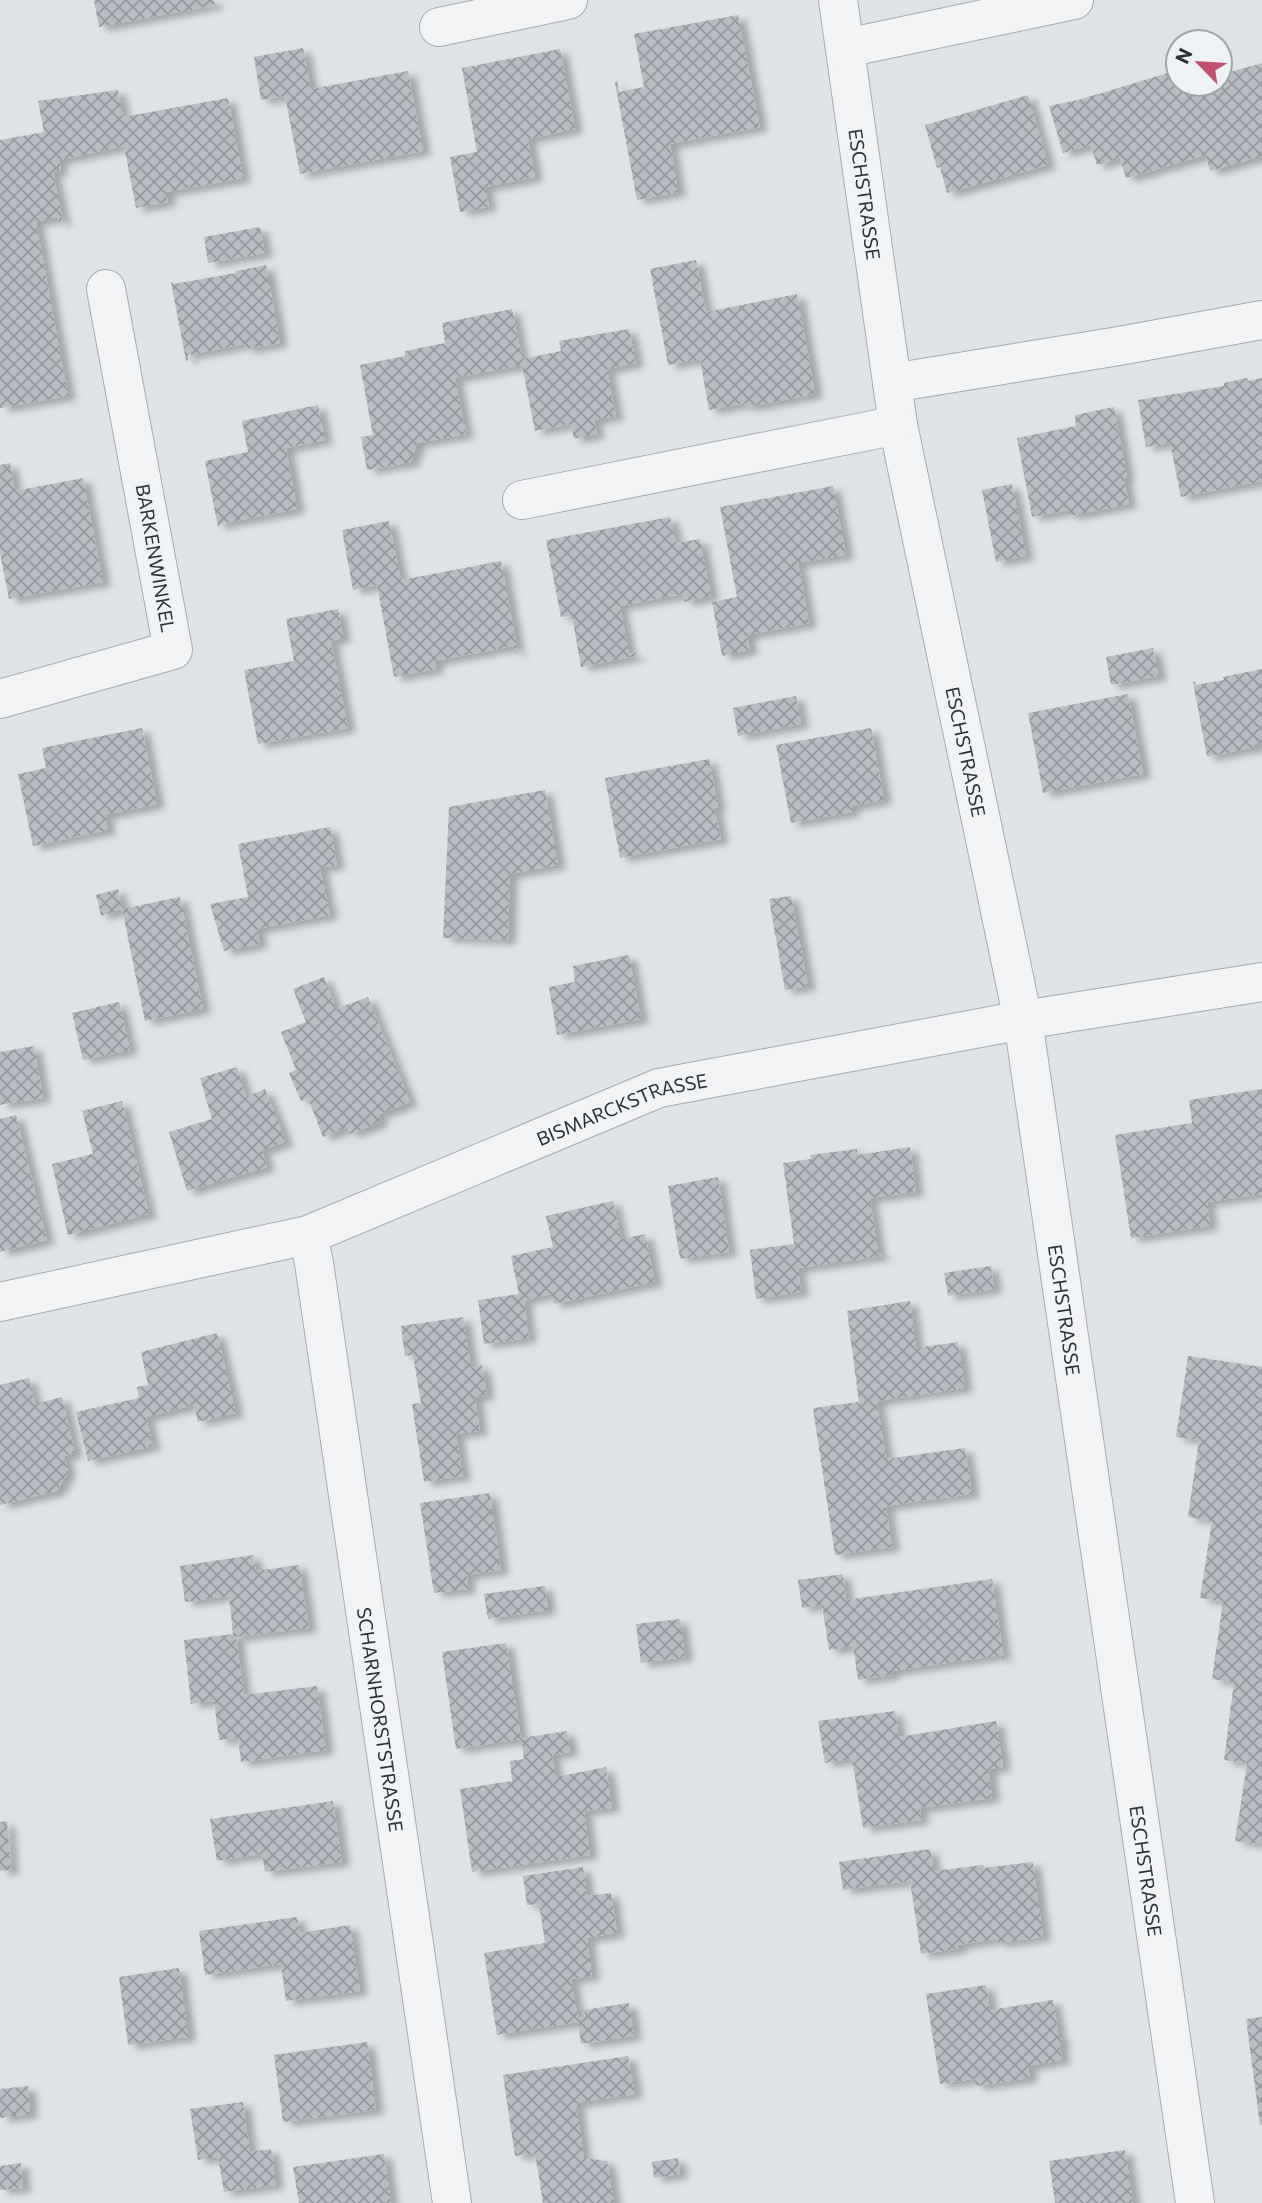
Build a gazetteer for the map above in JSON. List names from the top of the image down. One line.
{"streets":{"street":["ESCHSTRASSE","BARKENWINKEL","BISMARCKSTRASSE","SCHARNHORSTSTRASSE"]},"crossings":[["ESCHSTRASSE","BISMARCKSTRASSE"],["BISMARCKSTRASSE","SCHARNHORSTSTRASSE"]],"north":"top left"}
